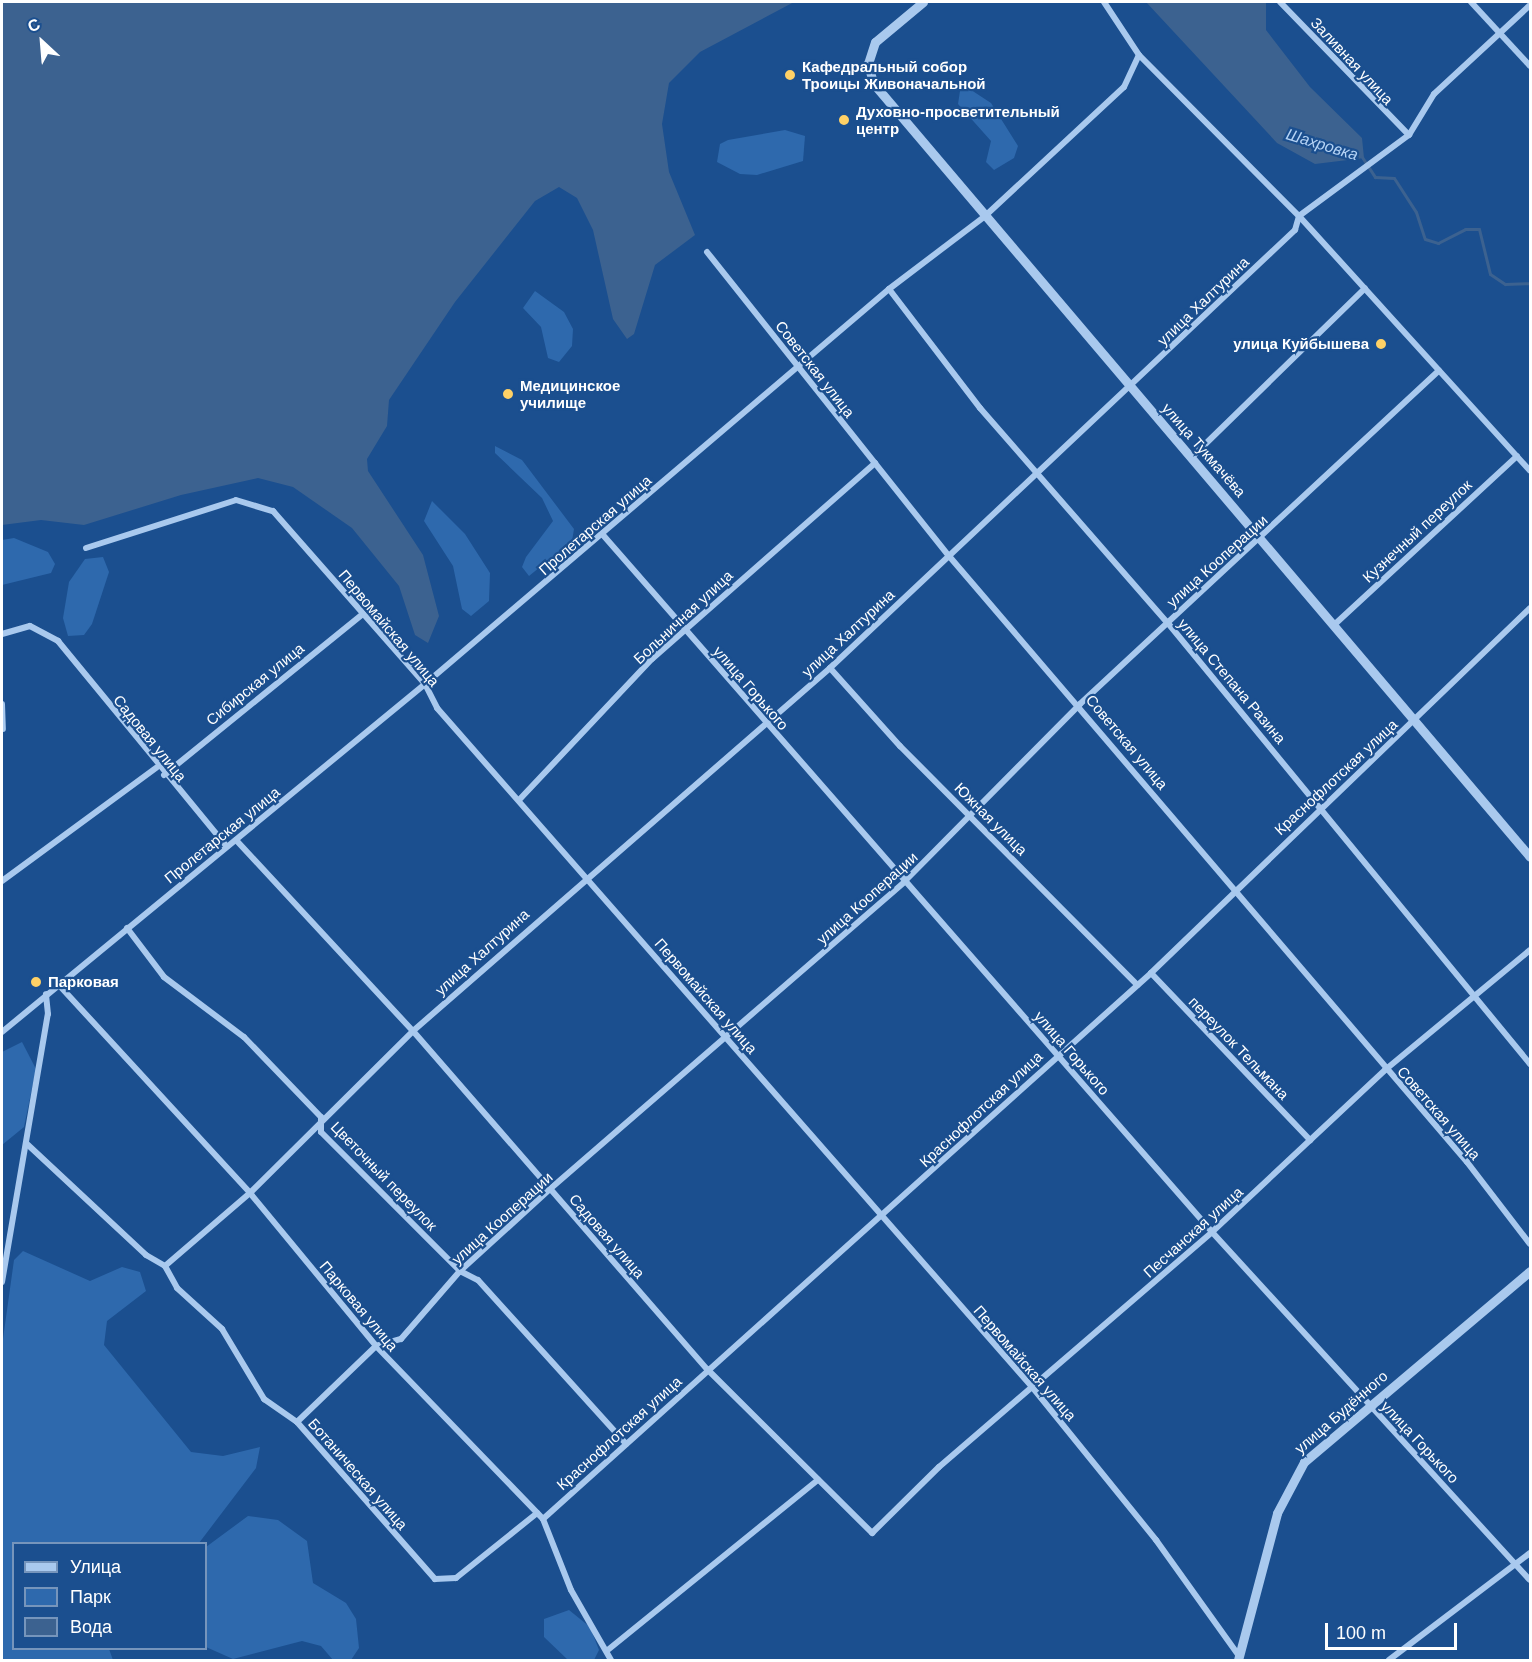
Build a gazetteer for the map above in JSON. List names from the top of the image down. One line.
{"streets":{"street":["Заливная улица","улица Халтурина","Советская улица","улица Тукмачёва","Пролетарская улица","Кузнечный переулок","улица Кооперации","Больничная улица","Первомайская улица","улица Степана Разина","Сибирская улица","улица Горького","Садовая улица","Краснофлотская улица","Южная улица","переулок Тельмана","Цветочный переулок","Песчанская улица","Парковая улица","улица Будённого","Ботаническая улица"]},"crossings":[["Заливная улица","улица Халтурина"],["улица Халтурина","Советская улица"],["улица Халтурина","улица Тукмачёва"],["улица Халтурина","Первомайская улица"],["улица Халтурина","улица Степана Разина"],["улица Халтурина","улица Горького"],["улица Халтурина","Садовая улица"],["улица Халтурина","Южная улица"],["улица Халтурина","Цветочный переулок"],["улица Халтурина","Парковая улица"],["улица Халтурина","Ботаническая улица"],["Советская улица","Пролетарская улица"],["Советская улица","улица Кооперации"],["Советская улица","Больничная улица"],["Советская улица","Краснофлотская улица"],["Советская улица","Песчанская улица"],["улица Тукмачёва","Пролетарская улица"],["улица Тукмачёва","Кузнечный переулок"],["улица Тукмачёва","улица Кооперации"],["улица Тукмачёва","Краснофлотская улица"],["Пролетарская улица","Первомайская улица"],["Пролетарская улица","улица Степана Разина"],["Пролетарская улица","улица Горького"],["Пролетарская улица","Садовая улица"],["Пролетарская улица","Цветочный переулок"],["Пролетарская улица","Парковая улица"],["улица Кооперации","Первомайская улица"],["улица Кооперации","улица Степана Разина"],["улица Кооперации","улица Горького"],["улица Кооперации","Садовая улица"],["улица Кооперации","Южная улица"],["улица Кооперации","Цветочный переулок"],["улица Кооперации","Парковая улица"],["улица Кооперации","Ботаническая улица"],["Больничная улица","Первомайская улица"],["Больничная улица","улица Горького"],["Первомайская улица","Сибирская улица"],["Первомайская улица","Краснофлотская улица"],["Первомайская улица","Песчанская улица"],["Первомайская улица","улица Будённого"],["улица Степана Разина","Краснофлотская улица"],["улица Степана Разина","Песчанская улица"],["Сибирская улица","Садовая улица"],["улица Горького","Краснофлотская улица"],["улица Горького","Песчанская улица"],["улица Горького","улица Будённого"],["Садовая улица","Краснофлотская улица"],["Садовая улица","Песчанская улица"],["Краснофлотская улица","Южная улица"],["Краснофлотская улица","переулок Тельмана"],["Краснофлотская улица","Цветочный переулок"],["Краснофлотская улица","Парковая улица"],["переулок Тельмана","Песчанская улица"],["Парковая улица","Ботаническая улица"]],"water":["Шахровка"],"places":["Кафедральный собор Троицы Живоначальной","Духовно-просветительный центр","улица Куйбышева","Медицинское училище","Парковая"],"legend":["Улица","Парк","Вода"],"scale_bar":"100 m","north":"top left"}
